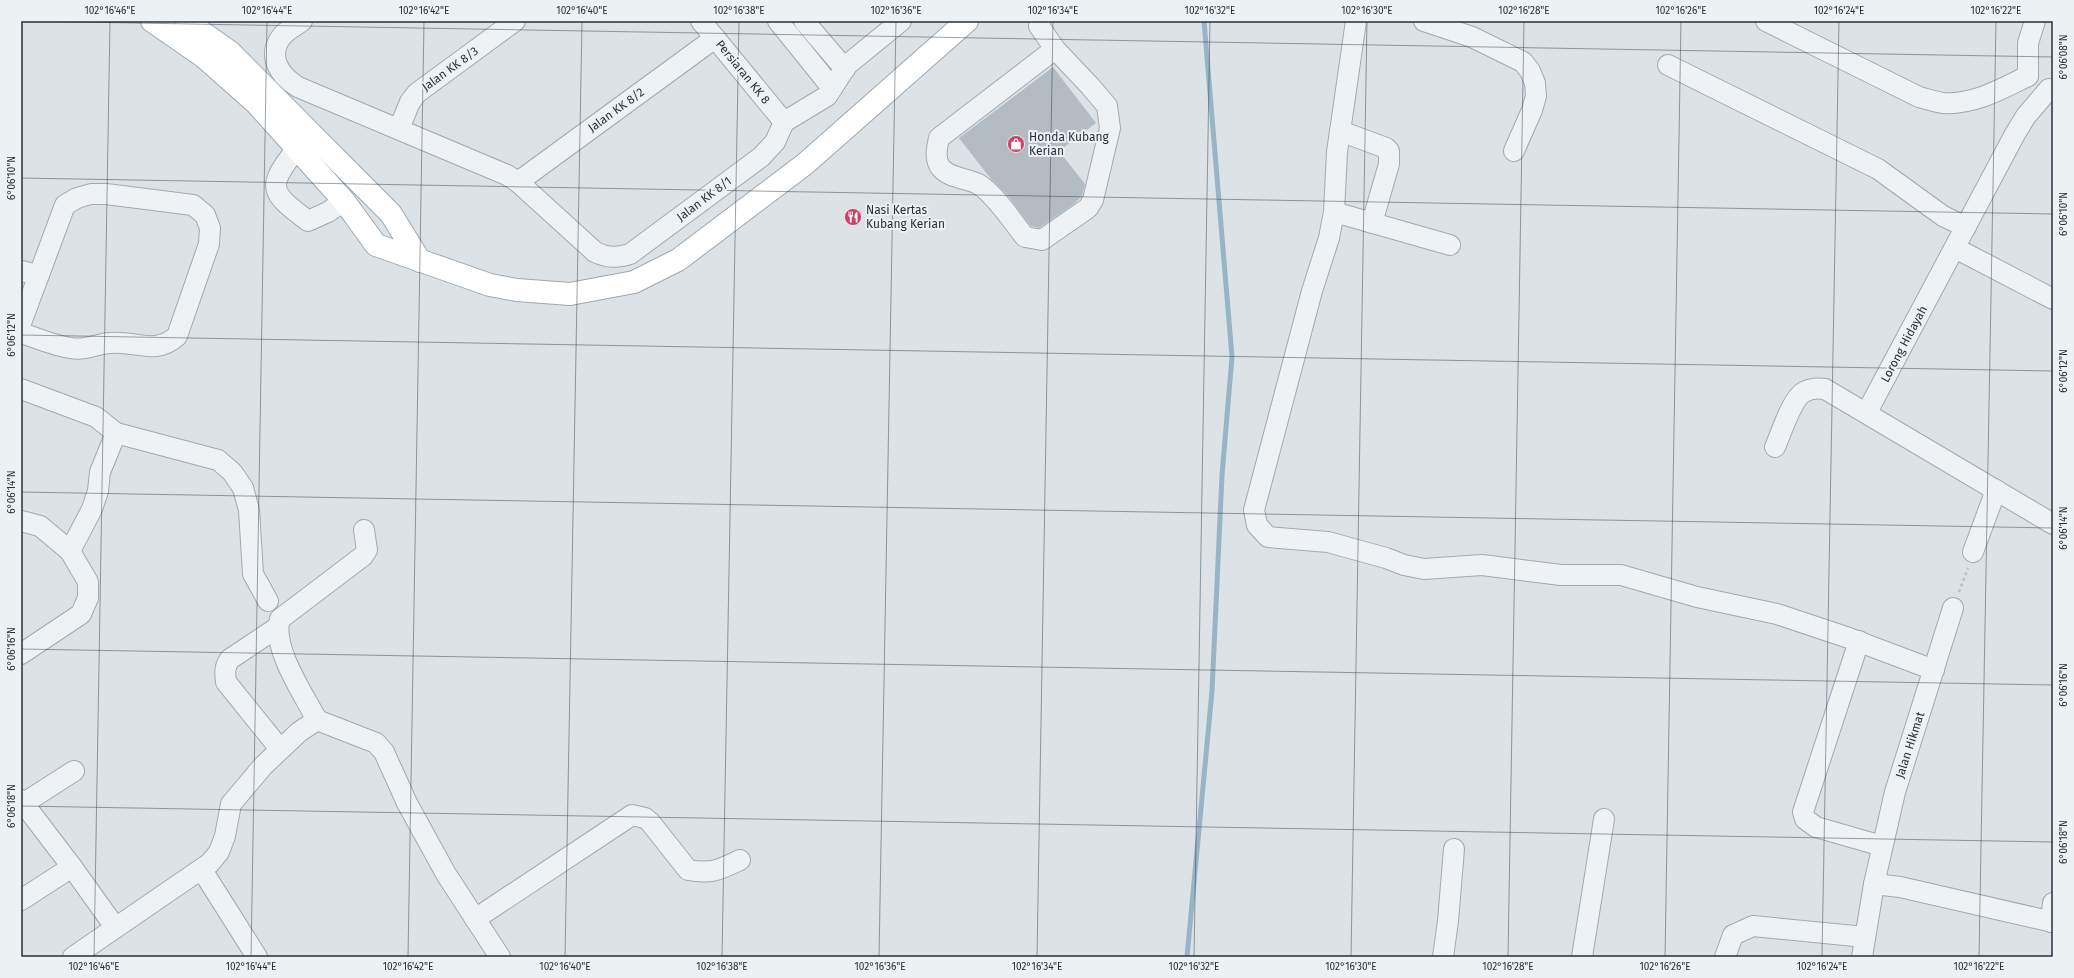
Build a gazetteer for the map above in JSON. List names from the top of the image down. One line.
{"streets":{"street":["Jalan KK 8/3","Persiaran KK 8","Jalan KK 8/2","Jalan KK 8/1","Lorong Hidayah","Jalan Hikmat"]},"crossings":[["Persiaran KK 8","Jalan KK 8/2"],["Persiaran KK 8","Jalan KK 8/1"],["Jalan KK 8/2","Jalan KK 8/1"]],"places":{"shop":["Honda Kubang Kerian"],"restaurant":["Nasi Kertas Kubang Kerian"]},"coordinates":["102°16'46\"E","102°16'44\"E","102°16'42\"E","102°16'40\"E","102°16'38\"E","102°16'36\"E","102°16'34\"E","102°16'32\"E","102°16'30\"E","102°16'28\"E","102°16'26\"E","102°16'24\"E","102°16'22\"E","6°06'08\"N","6°06'10\"N","6°06'12\"N","6°06'14\"N","6°06'16\"N","6°06'18\"N"]}
